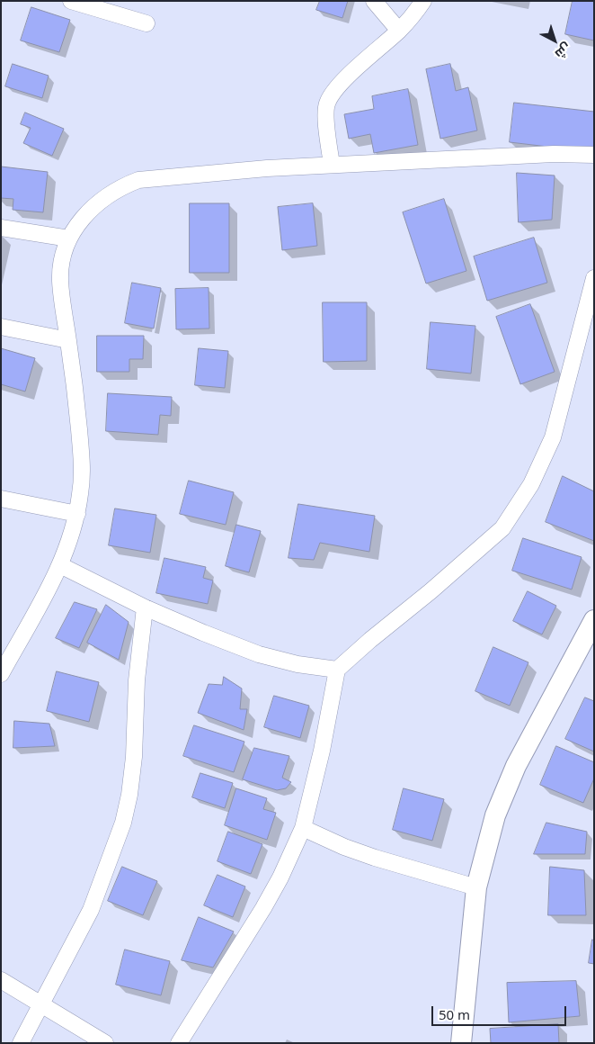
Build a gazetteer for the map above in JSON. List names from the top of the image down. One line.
{"scale_bar":"50 m","north":"bottom right"}
